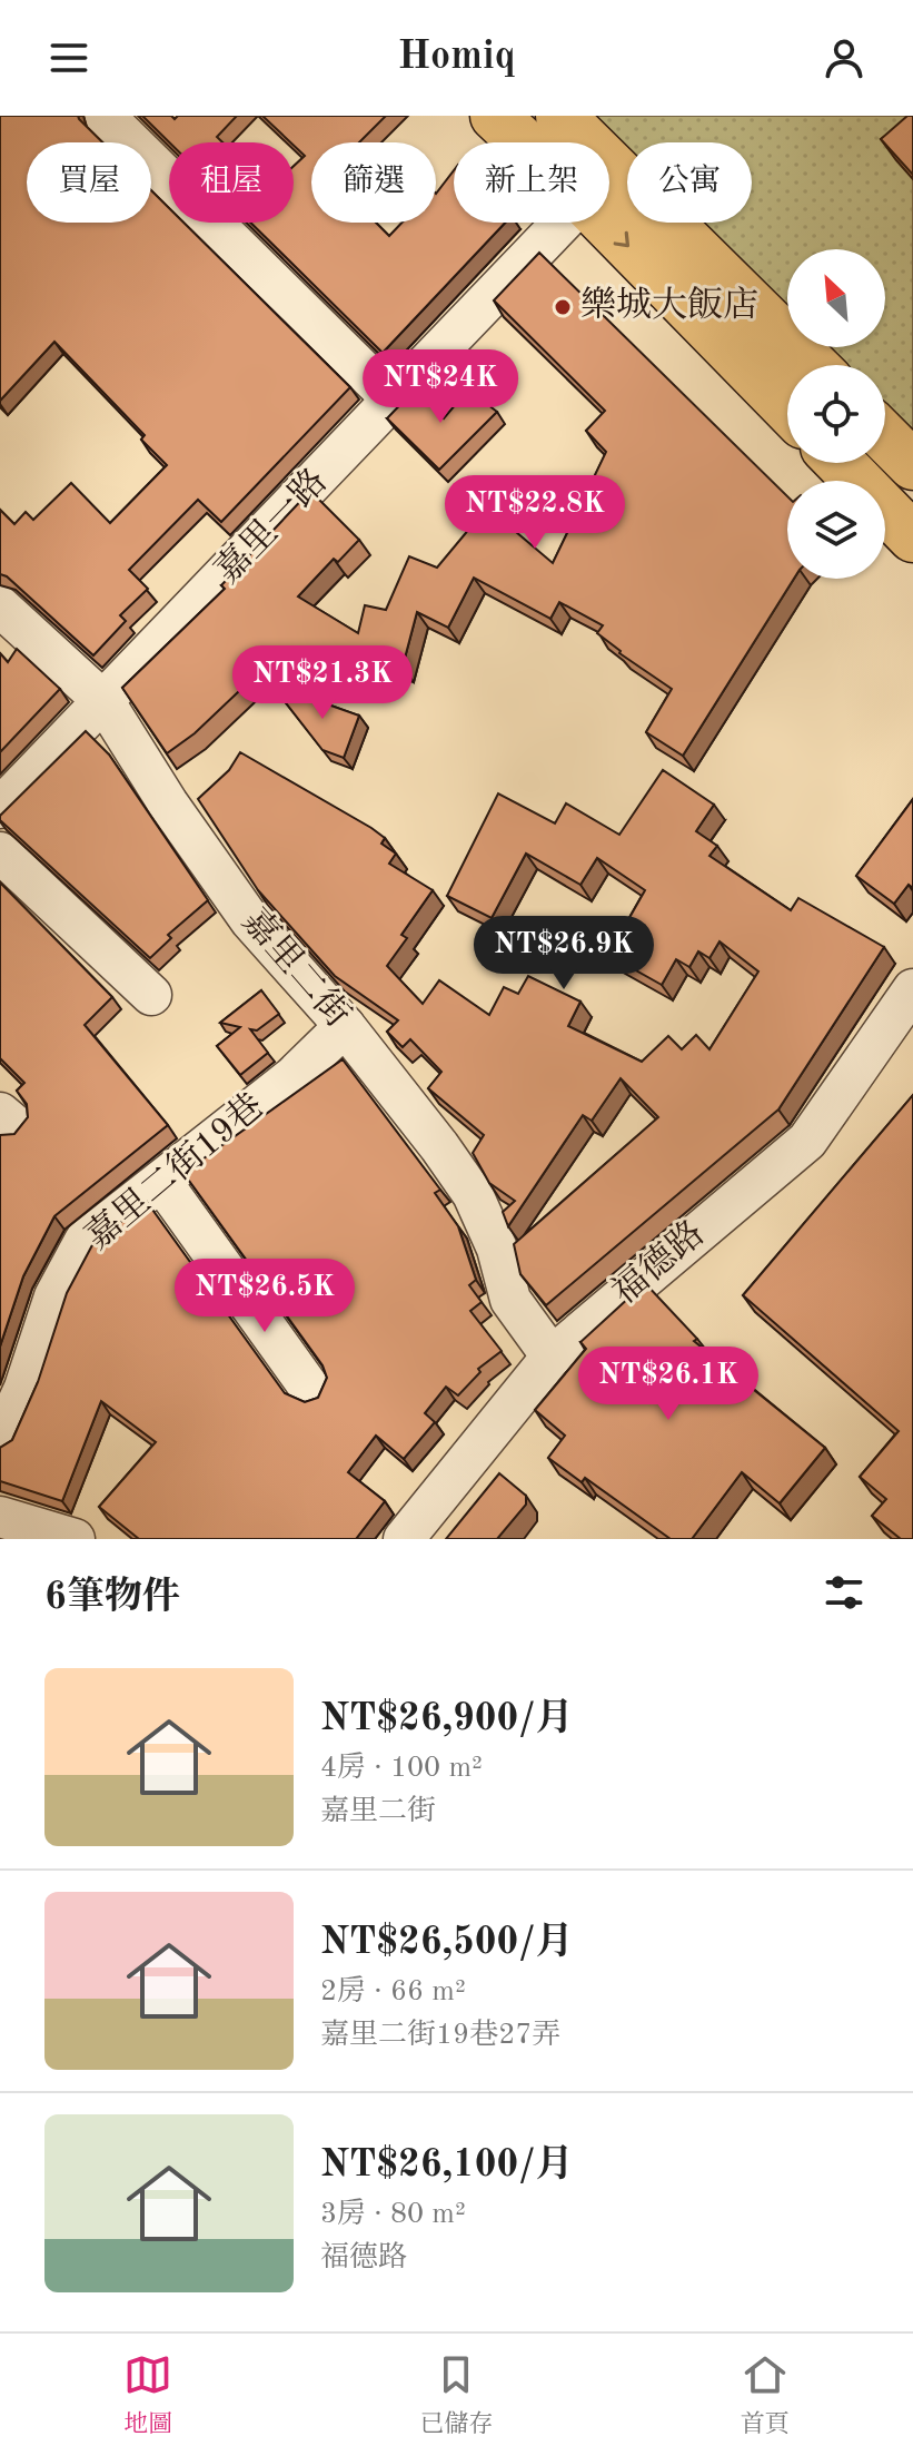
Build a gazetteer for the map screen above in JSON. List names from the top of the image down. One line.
{"streets":{"street":["嘉里一路","嘉里二街","嘉里二街19巷","福德路"]},"crossings":[["嘉里一路","嘉里二街"],["嘉里二街","嘉里二街19巷"],["嘉里二街","福德路"]],"places":["樂城大飯店"],"north":"top left","page":{"header":"Homiq","chip":["買屋","租屋","篩選","新上架","公寓"],"price":["NT$24K","NT$22.8K","NT$21.3K","NT$26.9K","NT$26.5K","NT$26.1K"],"heading":"6筆物件","list":[{"name":"NT$26,900/月","note":"4房 · 100 m² · 嘉里二街"},{"name":"NT$26,500/月","note":"2房 · 66 m² · 嘉里二街19巷27弄"},{"name":"NT$26,100/月","note":"3房 · 80 m² · 福德路"}],"tabs":["地圖","已儲存","首頁"]}}
